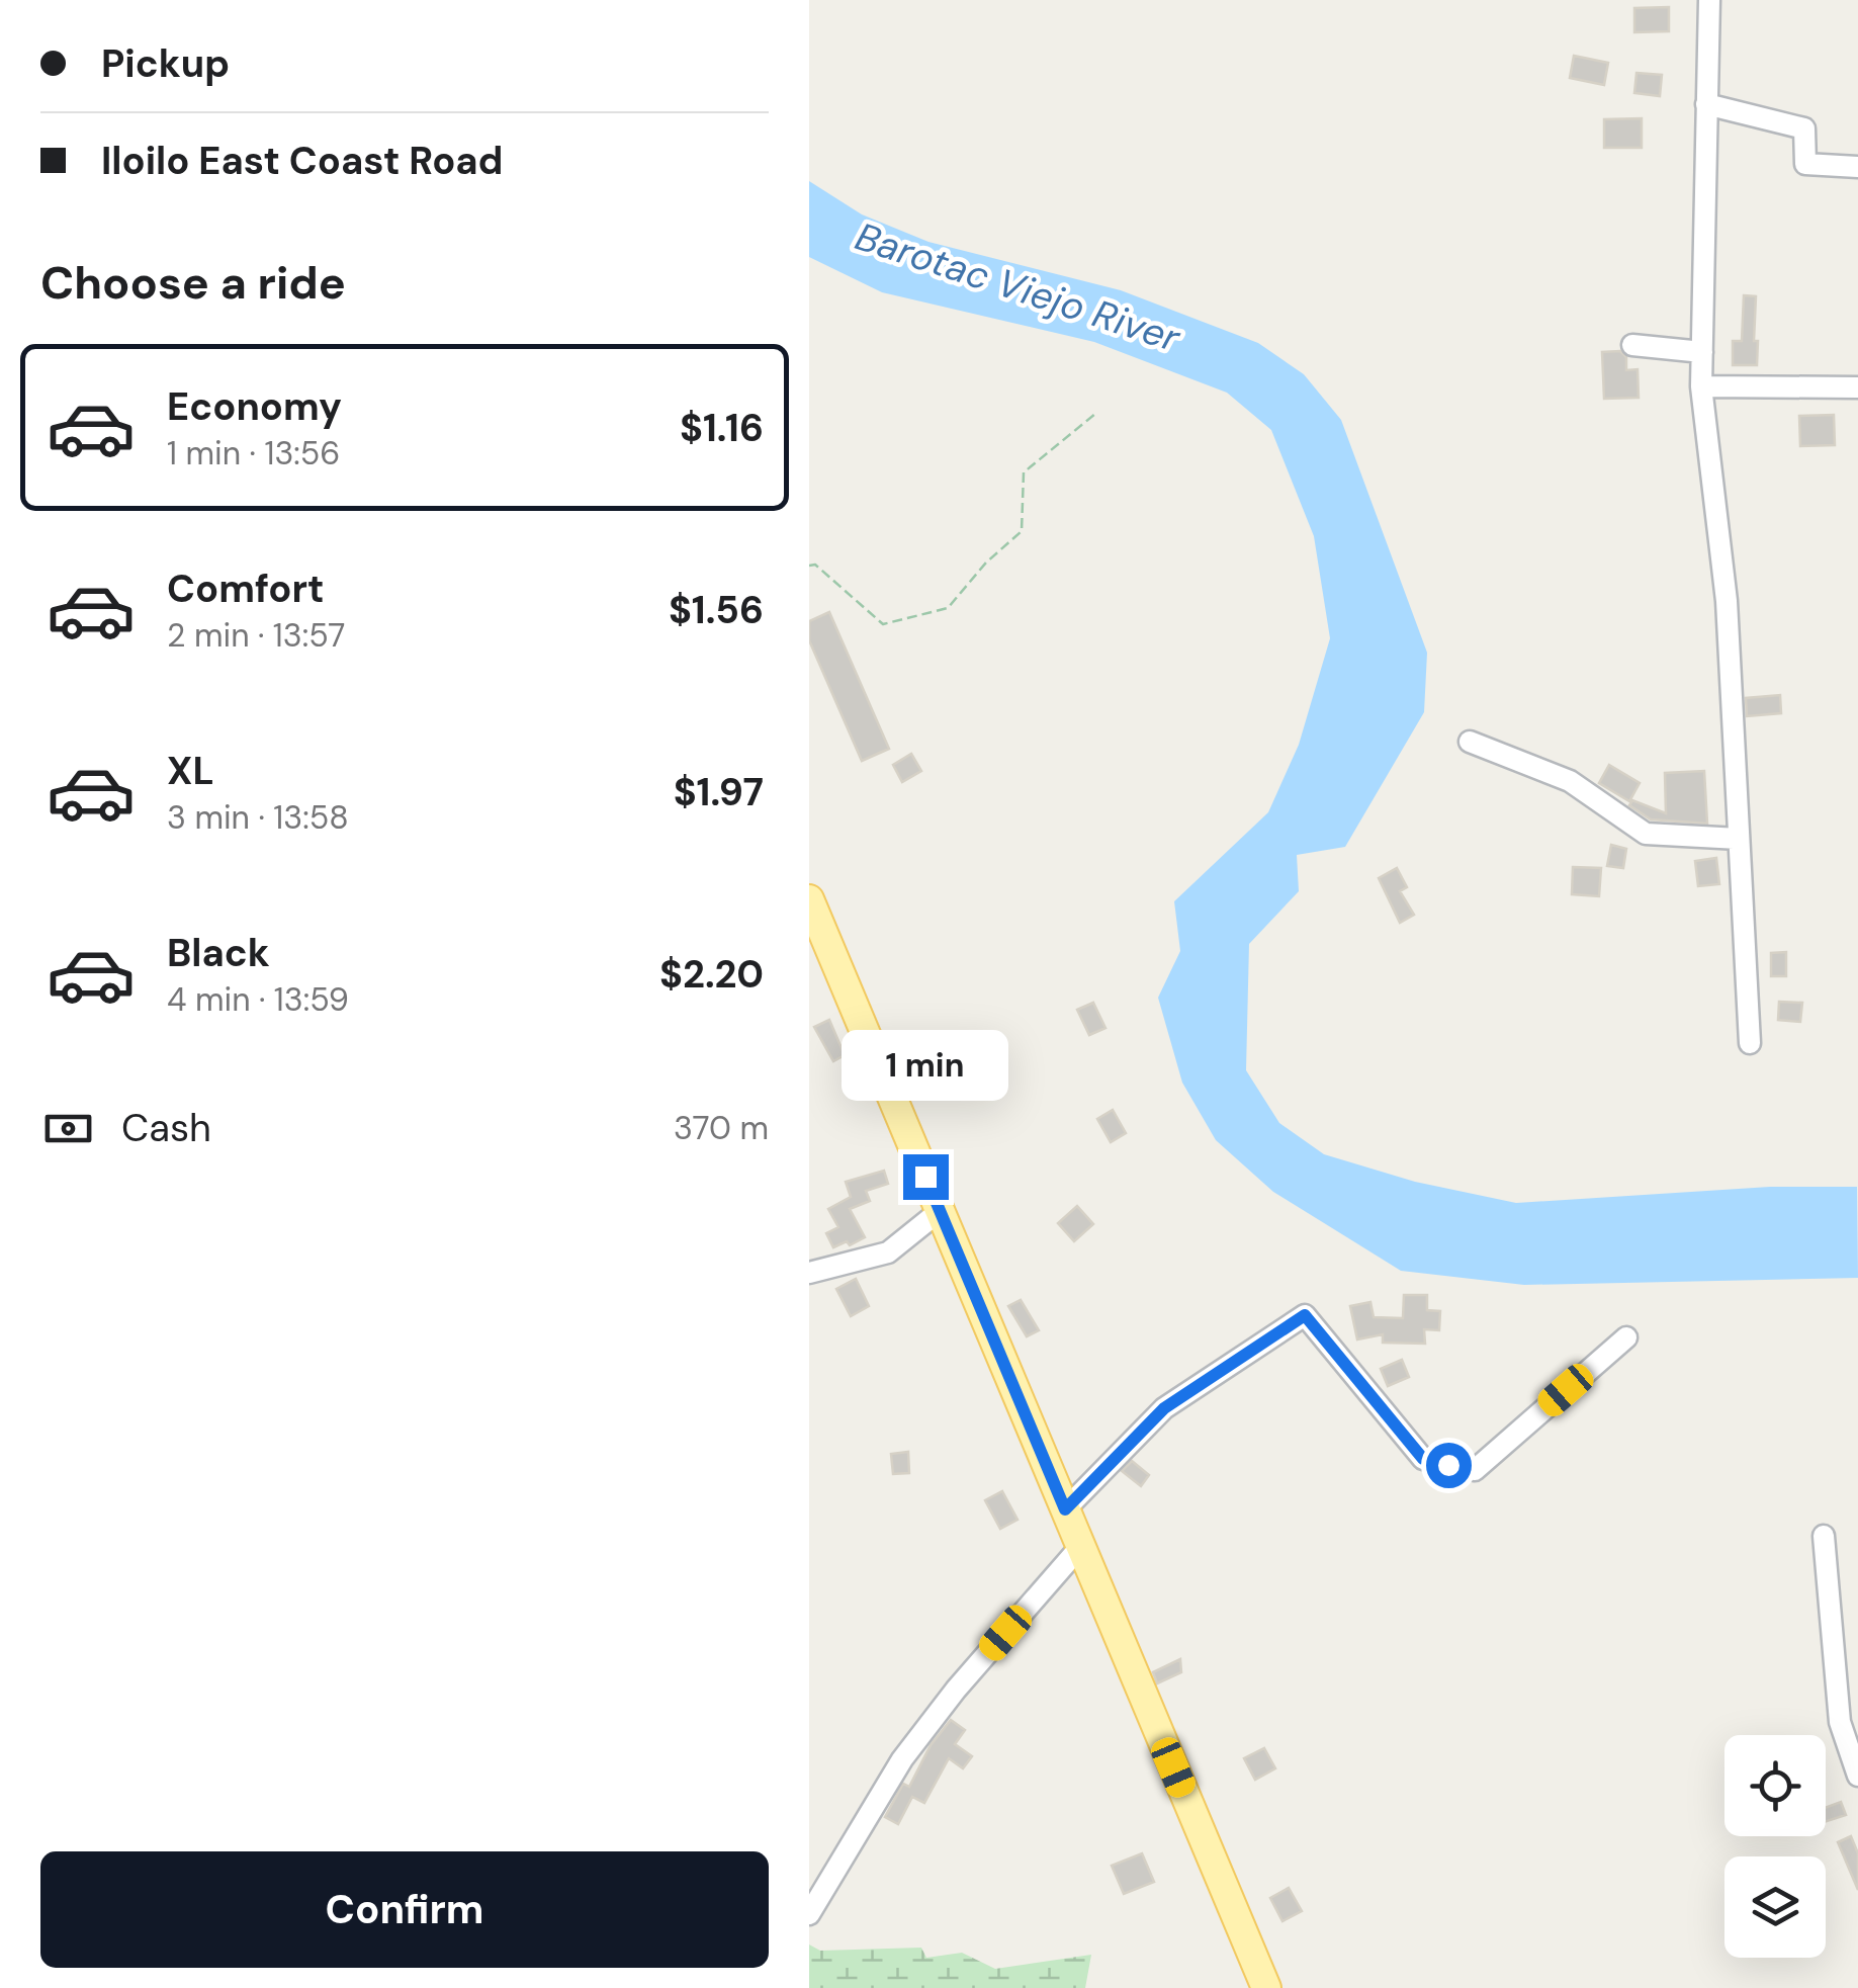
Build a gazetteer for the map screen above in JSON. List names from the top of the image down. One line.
{"water":["Barotac Viejo River"],"page":{"banner":["Pickup","Iloilo East Coast Road"],"heading":"Choose a ride","list":[{"name":"Economy","note":"1 min · 13:56","value":"$1.16"},{"name":"Comfort","note":"2 min · 13:57","value":"$1.56"},{"name":"XL","note":"3 min · 13:58","value":"$1.97"},{"name":"Black","note":"4 min · 13:59","value":"$2.20"}],"bubble":"1 min","pay":["Cash","370 m"],"buttons":"Confirm"}}
